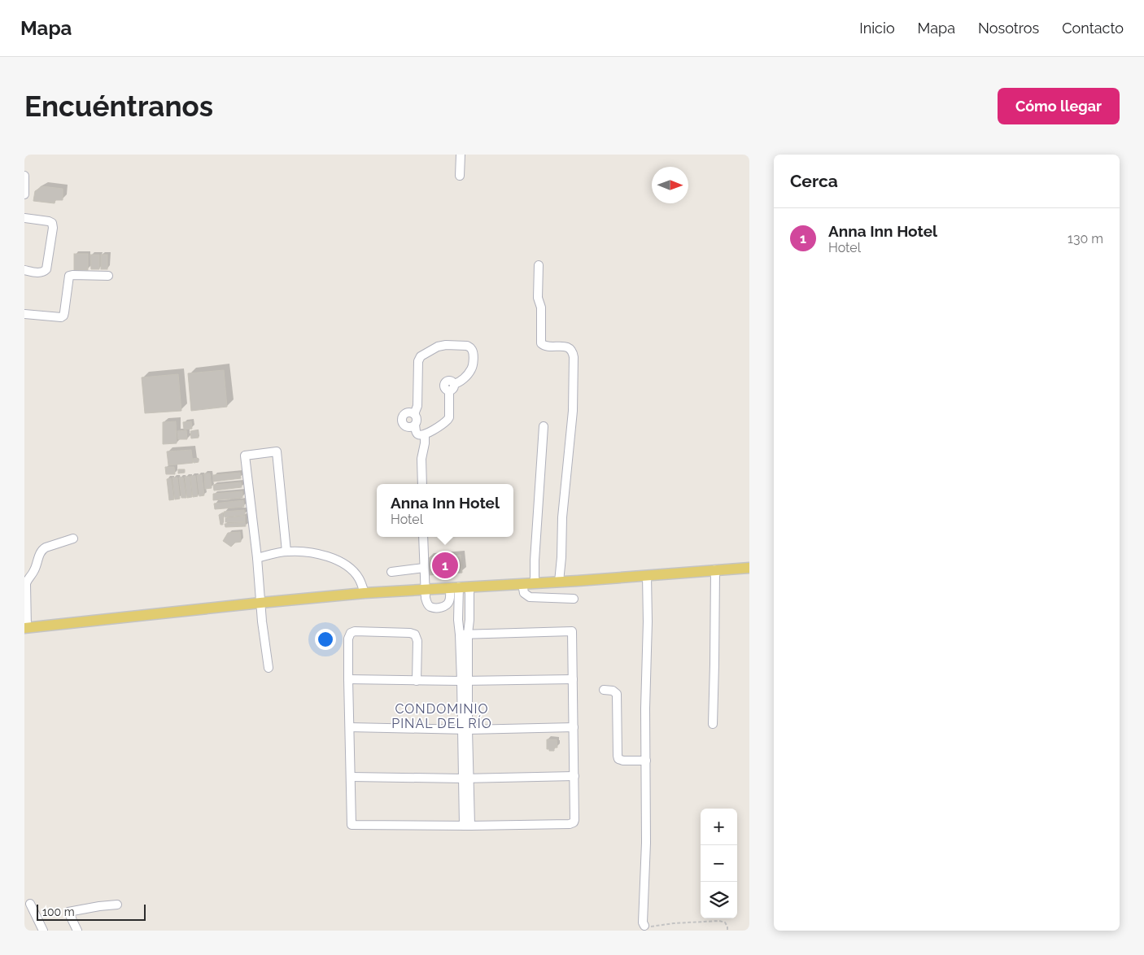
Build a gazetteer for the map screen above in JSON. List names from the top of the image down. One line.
{"districts":["CONDOMINIO PINAL DEL RÍO"],"scale_bar":"100 m","north":"right","page":{"header":"Mapa","nav":["Inicio","Mapa","Nosotros","Contacto"],"buttons":"Cómo llegar","title":"Encuéntranos","heading":"Cerca","list":[{"mark":"1","name":"Anna Inn Hotel","note":"Hotel","value":"130 m"}],"popup":["Anna Inn Hotel","Hotel"],"pins":"1","map_buttons":["+","−"],"scale":"100 m"}}
